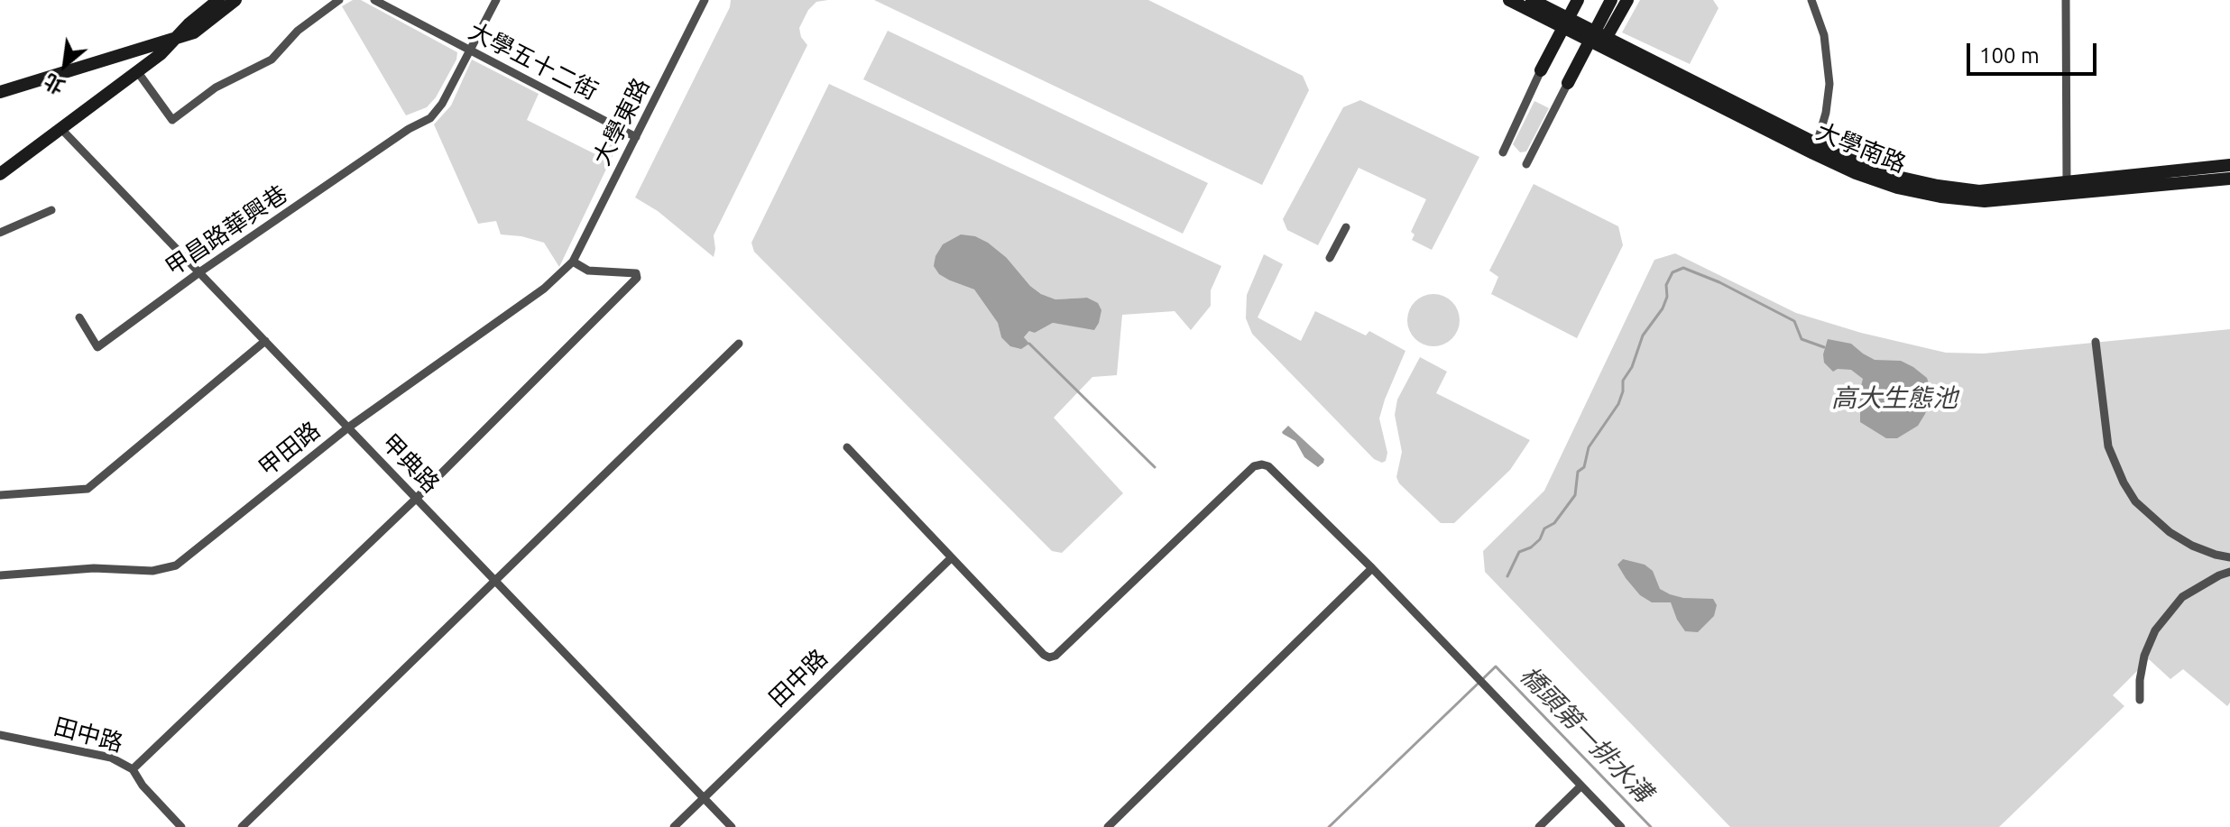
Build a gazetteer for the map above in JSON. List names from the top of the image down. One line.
{"streets":{"street":["大學五十二街","大學東路","大學南路","甲昌路華興巷","甲田路","甲典路","田中路"]},"crossings":[["大學五十二街","大學東路"],["大學五十二街","甲昌路華興巷"],["大學東路","甲田路"],["甲昌路華興巷","甲典路"],["甲田路","甲典路"],["甲典路","田中路"]],"water":["高大生態池","橋頭第一排水溝"],"scale_bar":"100 m","north":"bottom left"}
